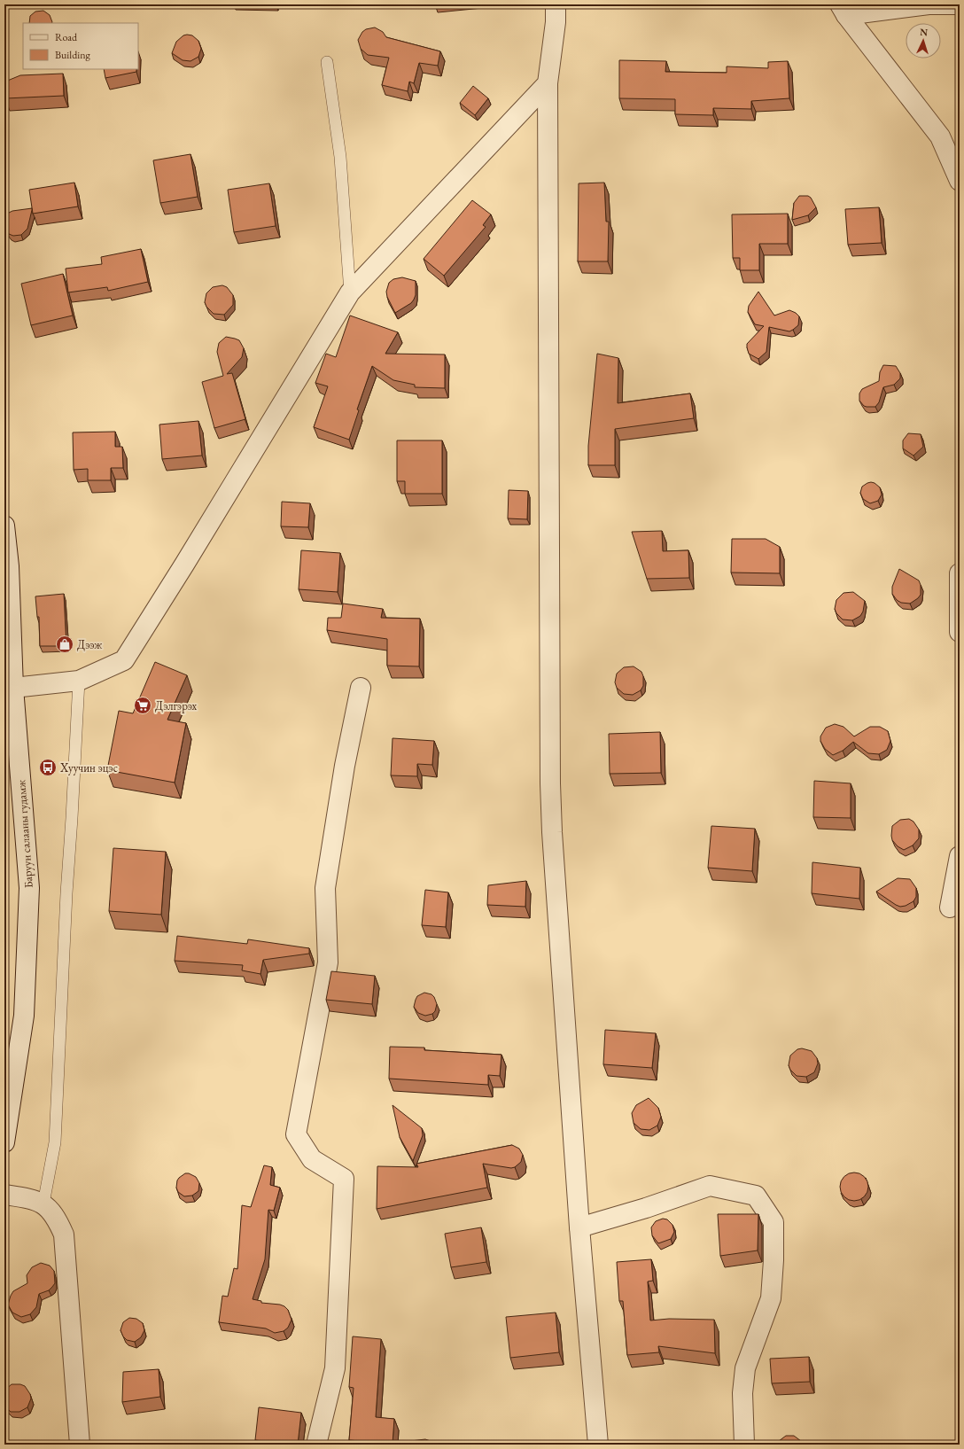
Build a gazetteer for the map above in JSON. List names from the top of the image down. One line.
{"streets":{"street":["Баруун салааны гудамж"]},"places":{"shop":["Дээж"],"supermarket":["Дэлгэрэх"],"bus stop":["Хуучин эцэс"]},"legend":["Road","Building"],"north":"top"}
